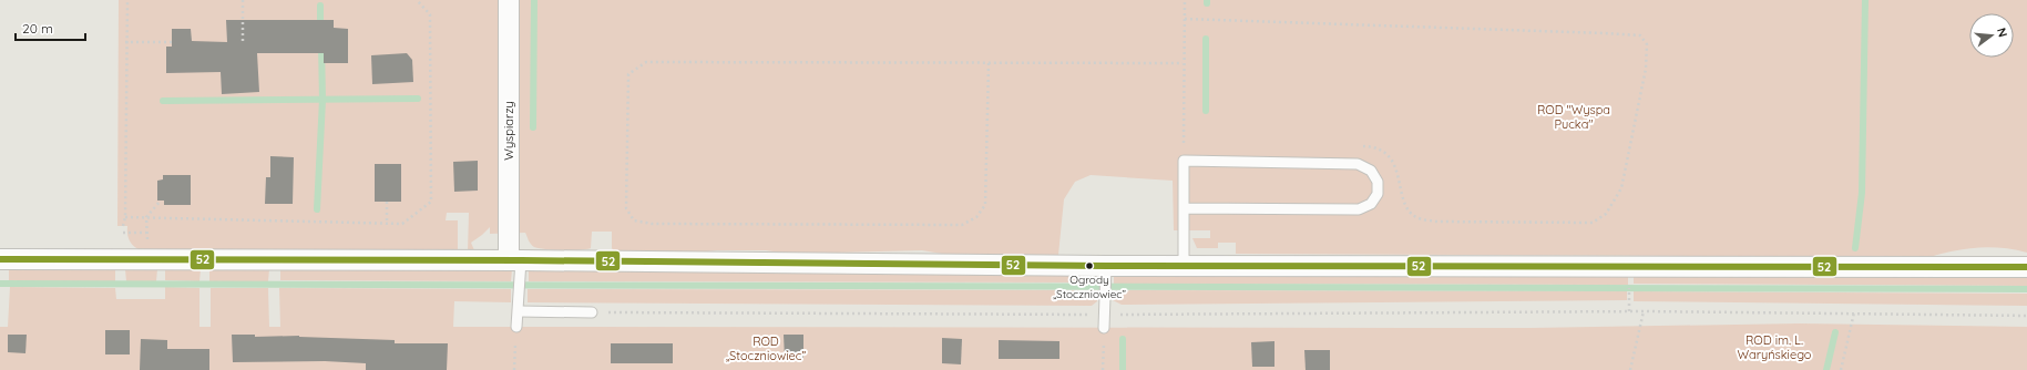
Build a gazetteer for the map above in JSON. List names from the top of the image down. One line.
{"streets":{"street":["Wyspiarzy"]},"parks":["ROD \"Wyspa Pucka\"","ROD im. L. Waryńskiego","ROD „Stoczniowiec”"],"places":["Ogrody „Stoczniowiec”"],"lines":["transit line 52"],"scale_bar":"20 m","north":"right"}
